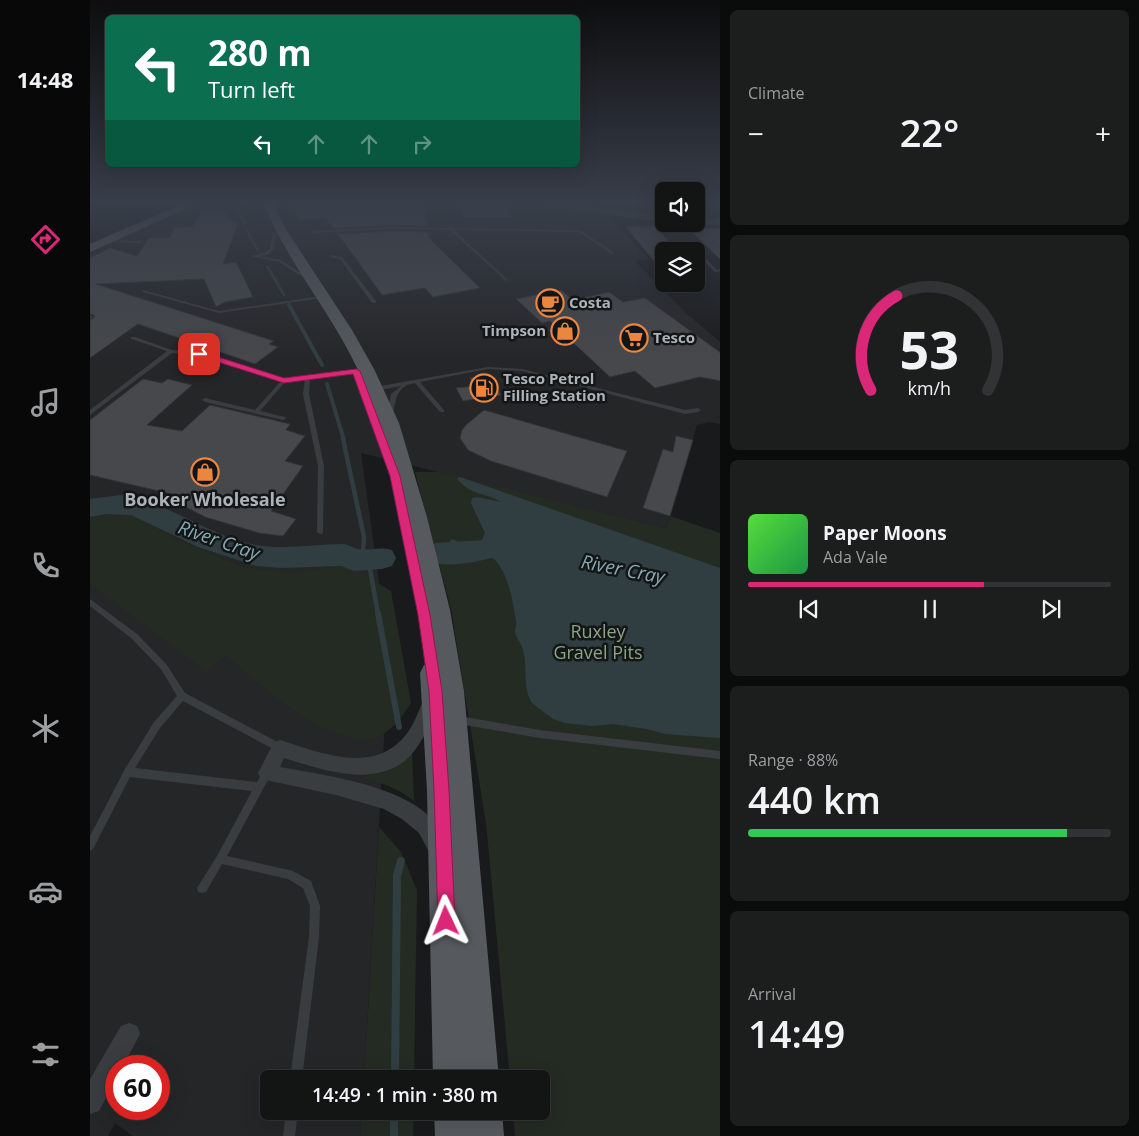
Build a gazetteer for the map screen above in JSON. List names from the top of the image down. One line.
{"water":["River Cray"],"parks":["Ruxley Gravel Pits"],"places":{"cafe":["Costa"],"shop":["Timpson","Booker Wholesale"],"supermarket":["Tesco"],"fuel station":["Tesco Petrol Filling Station"]},"page":{"tabs":"14:48","tile":["Climate",["Range · 88%","440 km"],["Arrival","14:49"]],"turn":["280 m","Turn left"],"heat":["−","22°","+"],"song":["Paper Moons","Ada Vale"],"limit":"60","trip":"14:49 · 1 min · 380 m","gauge":["53","km/h"]}}
